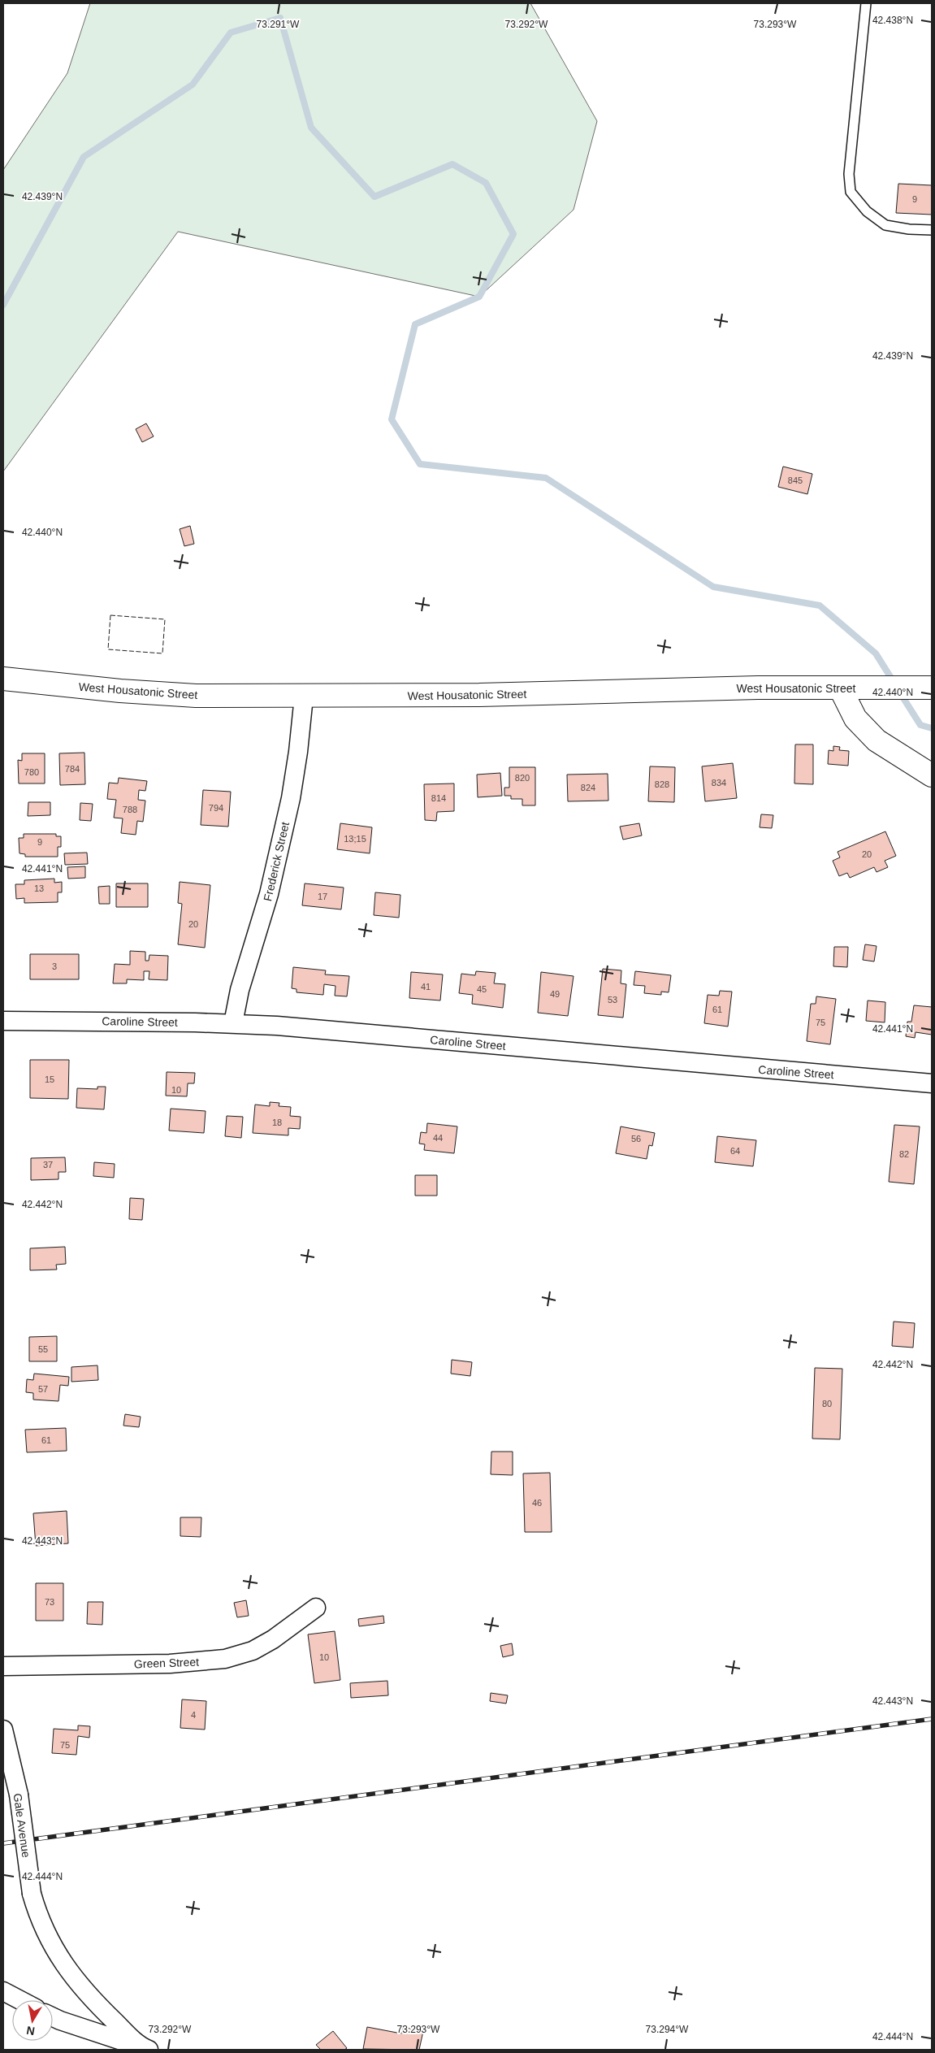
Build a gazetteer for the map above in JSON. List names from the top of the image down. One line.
{"streets":{"main road":["West Housatonic Street"],"street":["Frederick Street","Caroline Street","Green Street","Gale Avenue"]},"crossings":[["West Housatonic Street","Frederick Street"],["Frederick Street","Caroline Street"]],"house_numbers":["9","845","784","780","820","834","828","824","814","794","788","13;15","9","20","13","17","20","3","41","45","49","53","61","75","15","10","18","44","56","64","82","37","55","57","80","61","46","73","10","4","75"],"north":"bottom","coordinates":["42.438°N","73.291°W","73.292°W","73.293°W","42.439°N","42.440°N","42.441°N","42.442°N","42.443°N","42.444°N","73.294°W"]}
